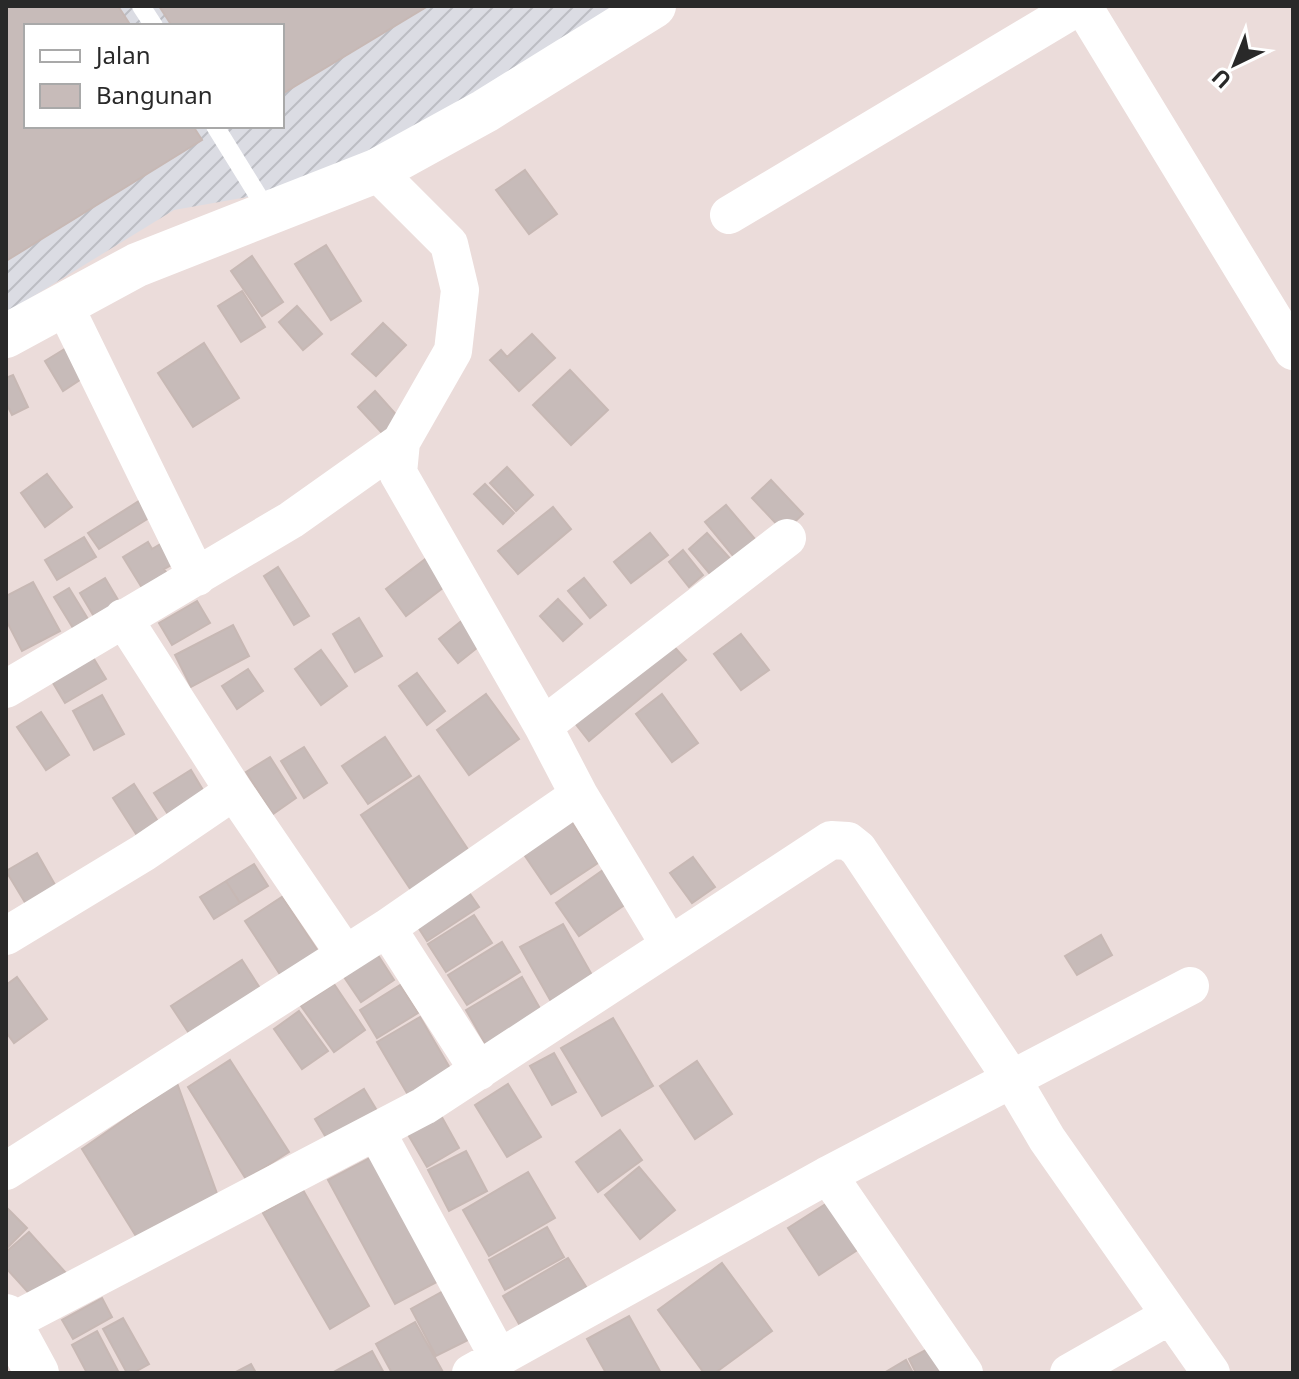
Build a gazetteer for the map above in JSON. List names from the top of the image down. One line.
{"legend":["Jalan","Bangunan"],"north":"bottom left"}
